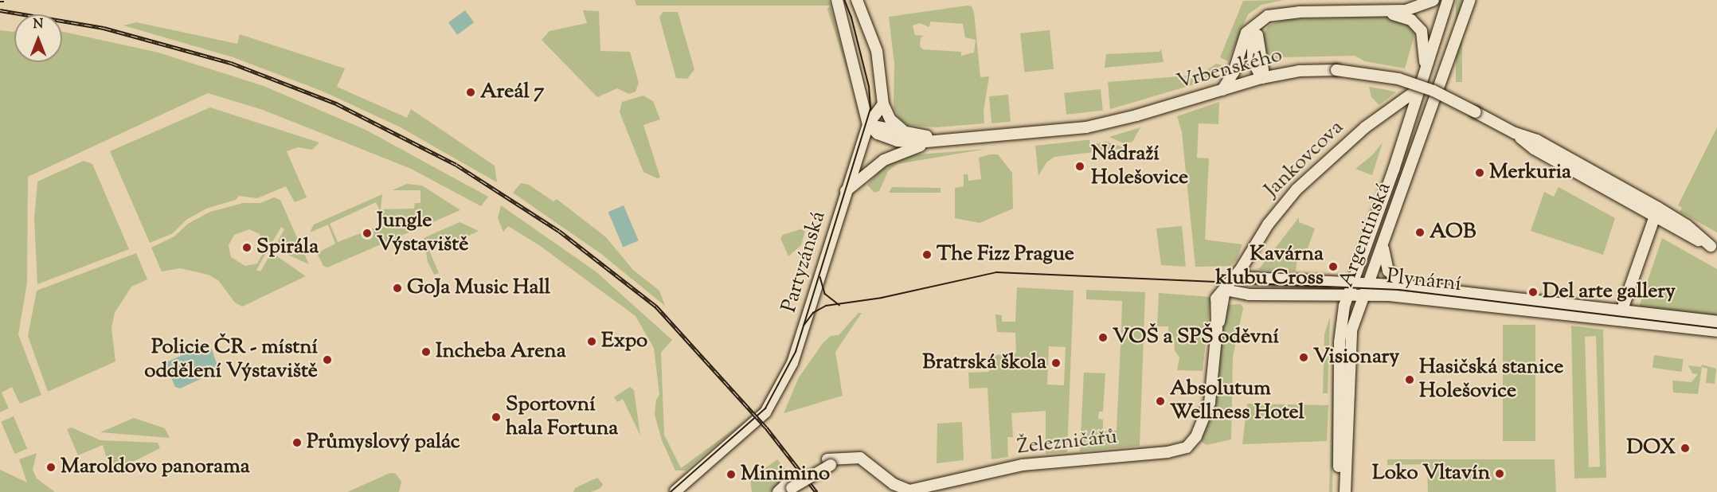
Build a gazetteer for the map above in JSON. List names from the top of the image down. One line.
{"streets":{"main road":["Vrbenského","Jankovcova","Argentinská","Partyzánská","Plynární","Železničářů"]},"crossings":[["Vrbenského","Partyzánská"],["Jankovcova","Argentinská"],["Jankovcova","Plynární"],["Jankovcova","Železničářů"],["Argentinská","Plynární"],["Plynární","Železničářů"]],"places":["Areál 7","Nádraží Holešovice","Merkuria","AOB","Jungle Výstaviště","Spirála","The Fizz Prague","Kavárna klubu Cross","GoJa Music Hall","Del arte gallery","VOŠ a SPŠ oděvní","Expo","Incheba Arena","Visionary","Policie ČR - místní oddělení Výstaviště","Bratrská škola","Hasičská stanice Holešovice","Absolutum Wellness Hotel","Sportovní hala Fortuna","Průmyslový palác","DOX","Maroldovo panorama","Loko Vltavín","Minimino"],"north":"top"}
